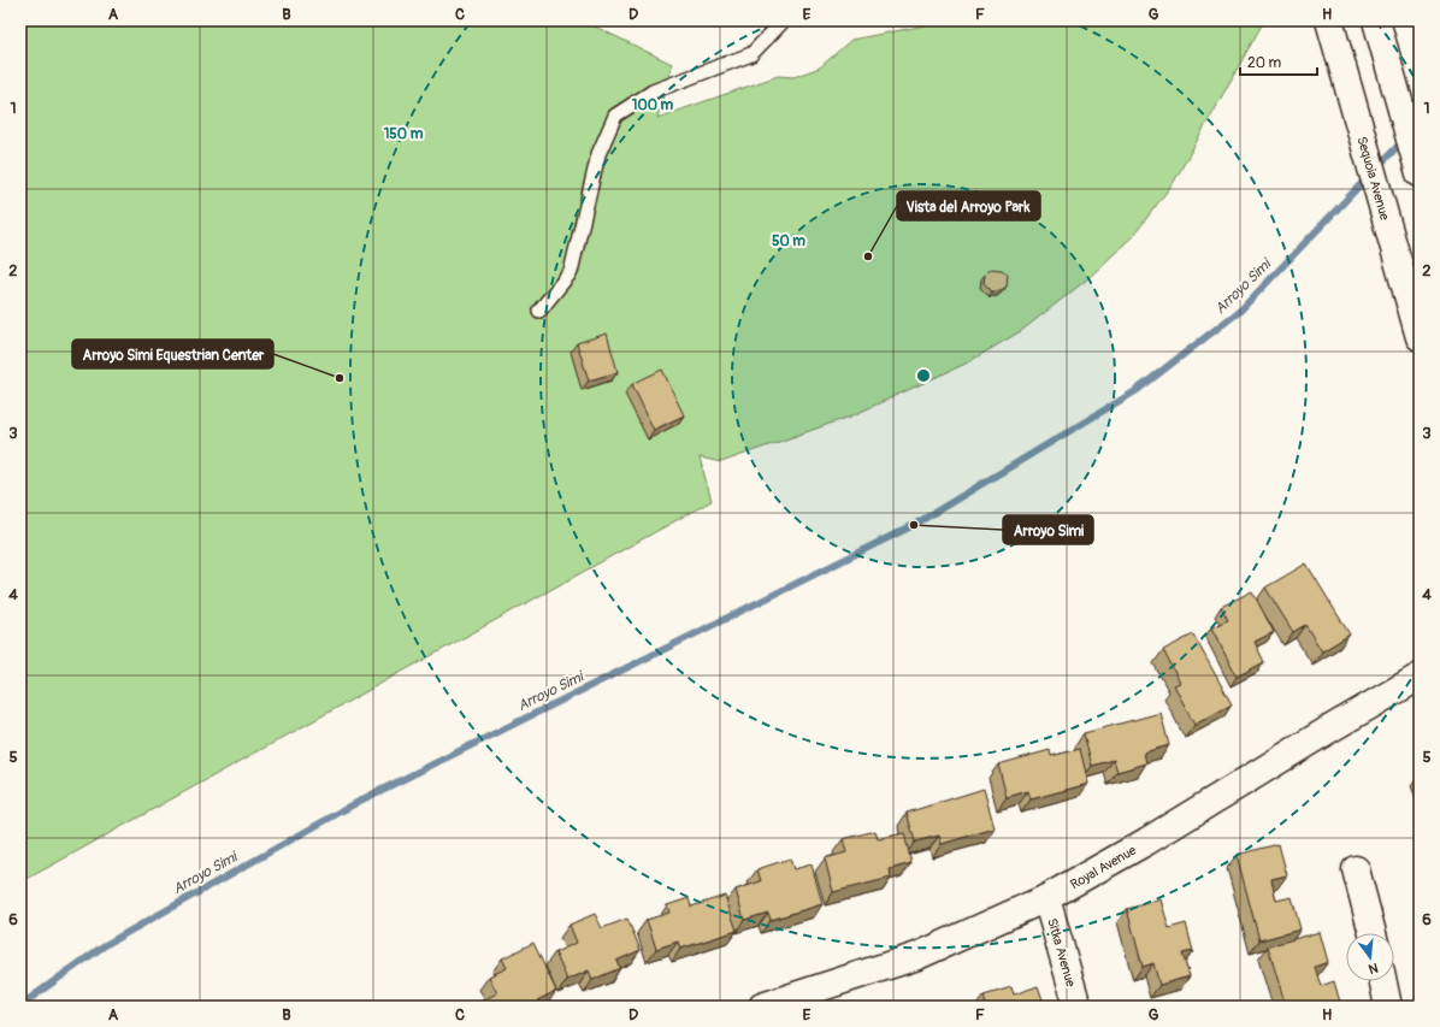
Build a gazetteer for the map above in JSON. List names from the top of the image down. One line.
{"streets":{"main road":["Sequoia Avenue","Royal Avenue","Sitka Avenue"]},"crossings":[["Royal Avenue","Sitka Avenue"]],"water":["Arroyo Simi"],"places":["Vista del Arroyo Park","Arroyo Simi Equestrian Center","Arroyo Simi"],"scale_bar":"20 m","north":"bottom","grid":{"columns":["A","B","C","D","E","F","G","H"],"rows":["1","2","3","4","5","6"]},"rings":["100 m","150 m","50 m"]}
